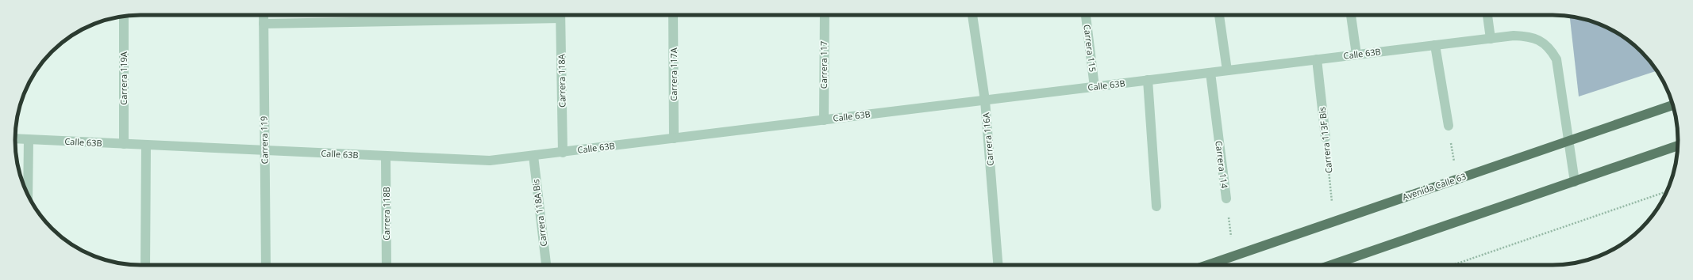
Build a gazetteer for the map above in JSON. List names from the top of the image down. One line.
{"streets":{"main road":["Avenida Calle 63"],"street":["Carrera 115","Calle 63B","Carrera 117","Carrera 117A","Carrera 119A","Carrera 118A","Carrera 116A","Carrera 119","Carrera 113F Bis","Carrera 114","Carrera 118A Bis","Carrera 118B"]},"crossings":[["Carrera 115","Calle 63B"],["Calle 63B","Carrera 117"],["Calle 63B","Carrera 117A"],["Calle 63B","Carrera 119A"],["Calle 63B","Carrera 118A"],["Calle 63B","Carrera 116A"],["Calle 63B","Carrera 119"],["Calle 63B","Carrera 113F Bis"],["Calle 63B","Carrera 114"],["Calle 63B","Avenida Calle 63"],["Calle 63B","Carrera 118A Bis"],["Calle 63B","Carrera 118B"],["Carrera 113F Bis","Avenida Calle 63"],["Carrera 114","Avenida Calle 63"]]}
